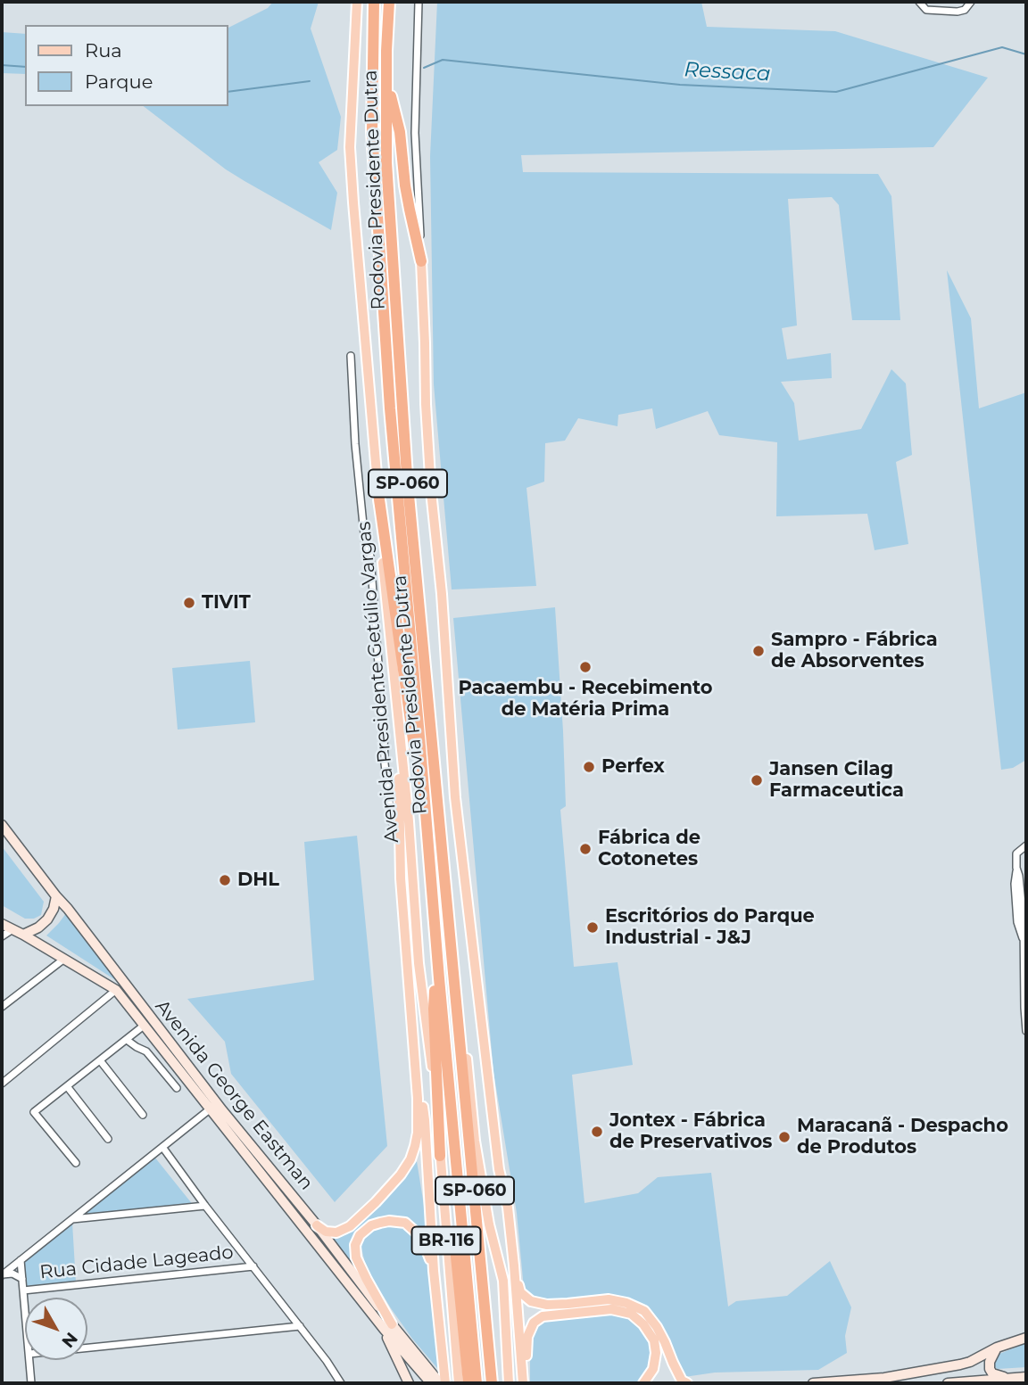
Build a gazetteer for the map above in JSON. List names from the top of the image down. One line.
{"streets":{"highway":["Rodovia Presidente Dutra","SP-060"],"main road":["Avenida Presidente Getúlio Vargas","Avenida George Eastman","BR-116"],"street":["Rua Cidade Lageado"]},"crossings":[["Rodovia Presidente Dutra","BR-116"],["Avenida Presidente Getúlio Vargas","BR-116"]],"water":["Ressaca"],"places":["TIVIT","Sampro - Fábrica de Absorventes","Pacaembu - Recebimento de Matéria Prima","Perfex","Jansen Cilag Farmaceutica","Fábrica de Cotonetes","DHL","Escritórios do Parque Industrial - J&J","Jontex - Fábrica de Preservativos","Maracanã - Despacho de Produtos"],"legend":["Rua","Parque"],"north":"bottom right"}
